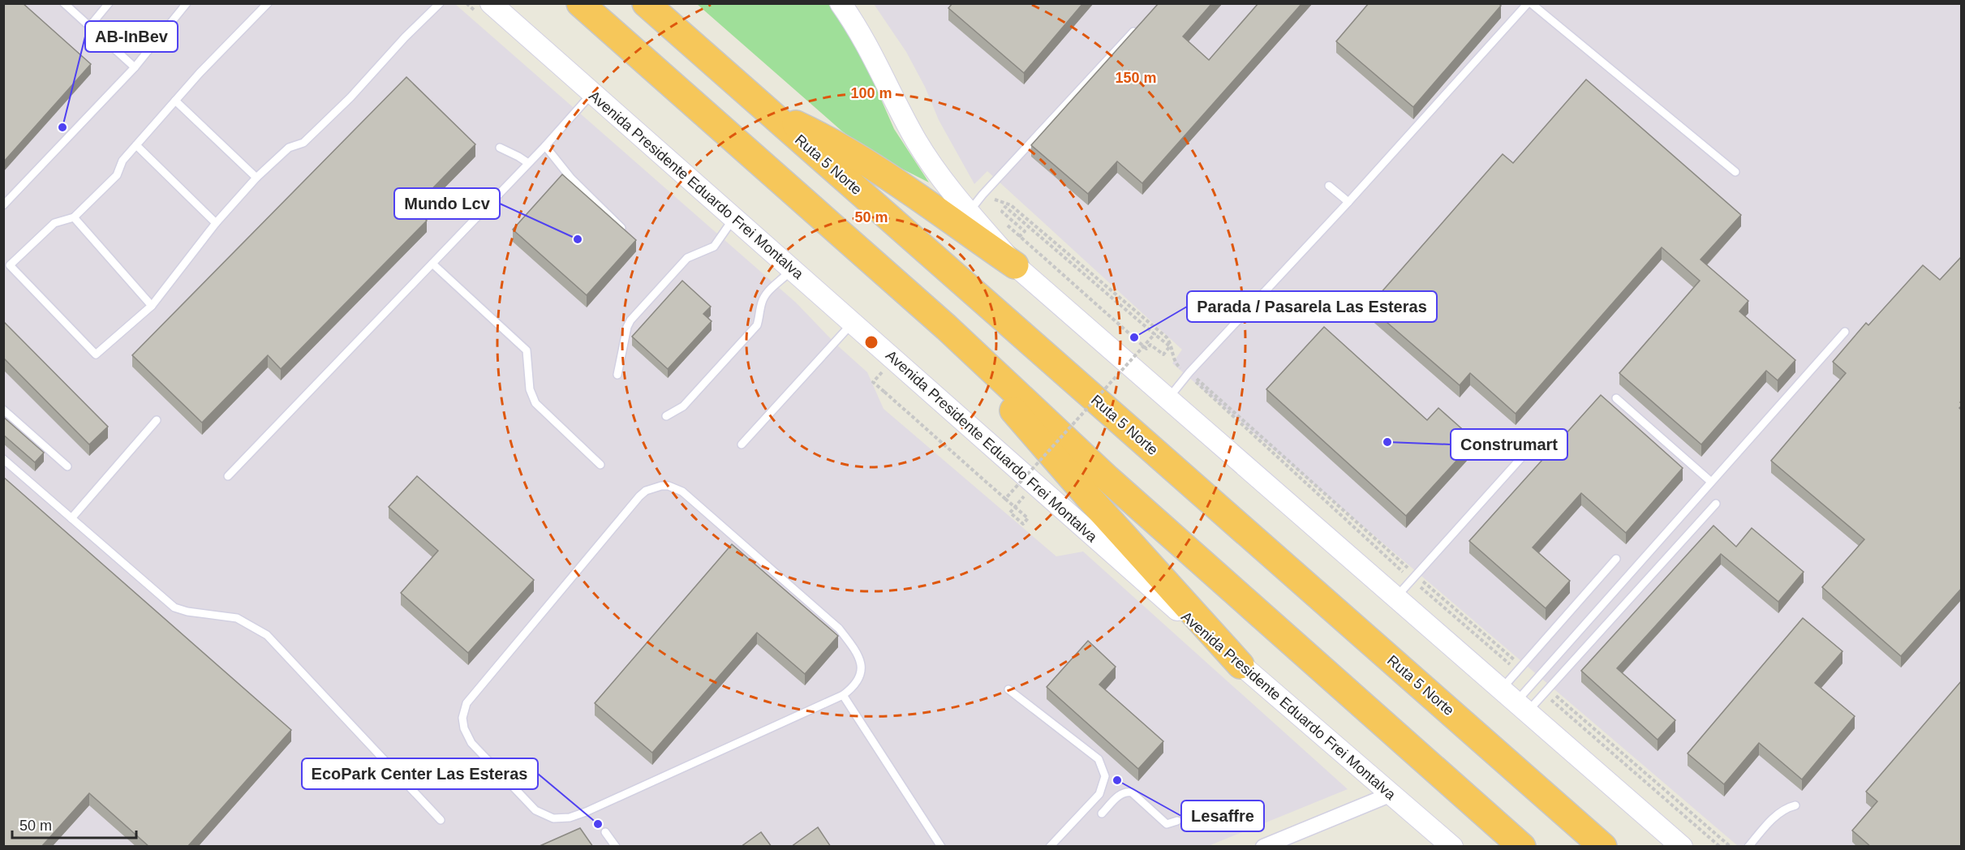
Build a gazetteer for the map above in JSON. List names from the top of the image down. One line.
{"streets":{"highway":["Ruta 5 Norte"],"main road":["Avenida Presidente Eduardo Frei Montalva"]},"places":["AB-InBev","Mundo Lcv","Parada / Pasarela Las Esteras","Construmart","Lesaffre","EcoPark Center Las Esteras"],"scale_bar":"50 m","rings":["150 m","100 m","50 m"]}
